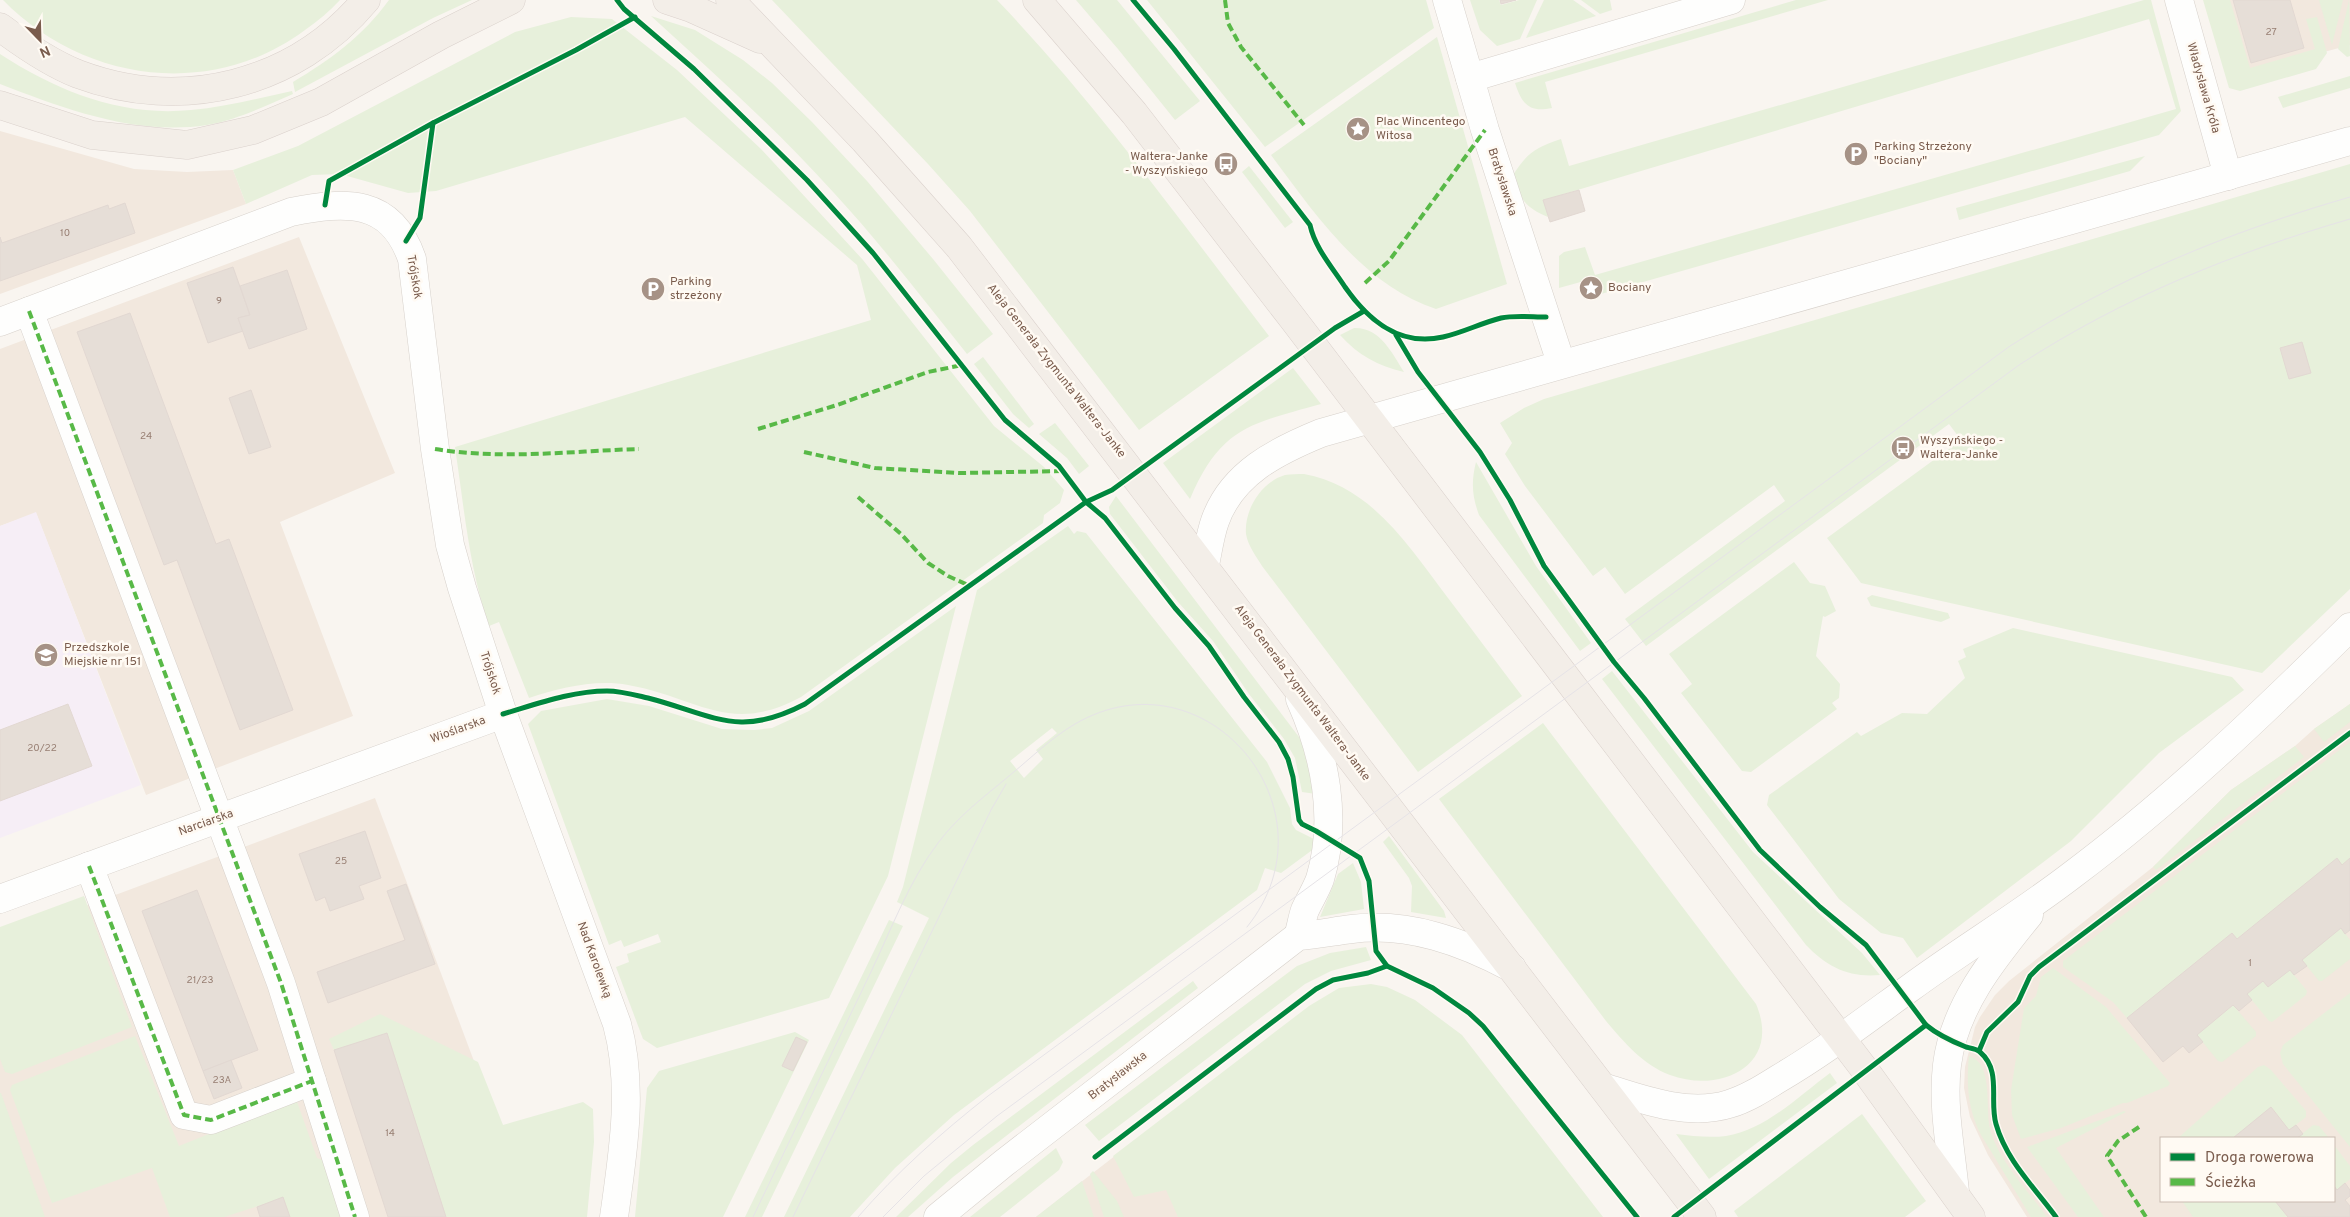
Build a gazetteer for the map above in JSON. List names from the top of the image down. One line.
{"streets":{"main road":["Aleja Generała Zygmunta Waltera-Janke"],"street":["Władysława Króla","Bratysławska","Trójskok","Wioślarska","Narciarska","Nad Karolewką"]},"crossings":[["Trójskok","Wioślarska"],["Trójskok","Nad Karolewką"],["Wioślarska","Narciarska"],["Wioślarska","Nad Karolewką"]],"places":{"place":["Plac Wincentego Witosa","Bociany"],"parking":["Parking Strzeżony \"Bociany\"","Parking strzeżony"],"bus stop":["Waltera-Janke - Wyszyńskiego","Wyszyńskiego - Waltera-Janke"],"school or university":["Przedszkole Miejskie nr 151"]},"house_numbers":["27","10","9","24","20/22","25","1","21/23","23A","14"],"legend":["Droga rowerowa","Ścieżka"],"north":"bottom right"}
